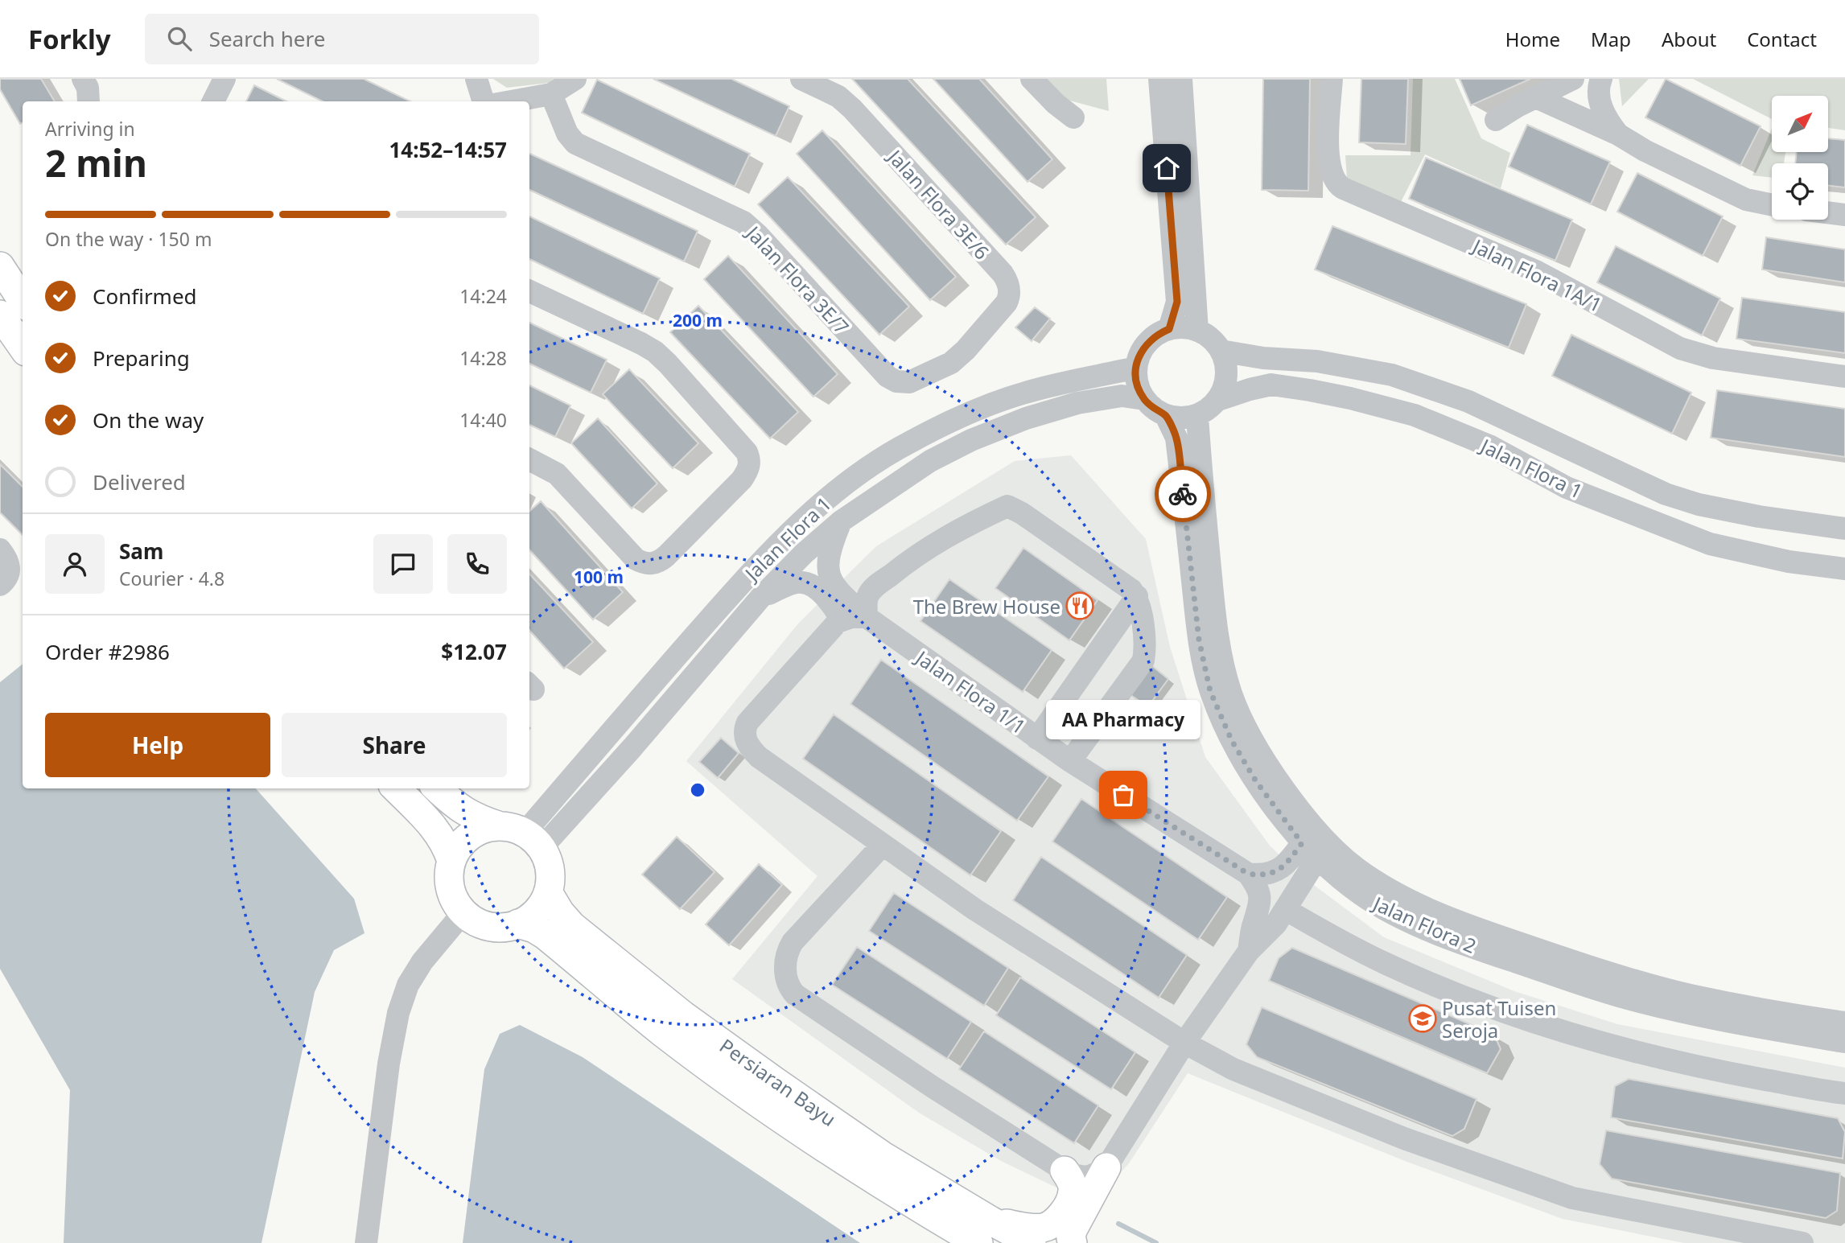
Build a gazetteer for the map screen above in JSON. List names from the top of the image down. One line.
{"streets":{"main road":["Persiaran Bayu"],"street":["Jalan Flora 3E/6","Jalan Flora 1A/1","Jalan Flora 3E/7","Jalan Flora 1","Jalan Flora 1/1","Jalan Flora 2"]},"crossings":[["Jalan Flora 3E/6","Jalan Flora 3E/7"],["Jalan Flora 1","Jalan Flora 1/1"],["Jalan Flora 1","Jalan Flora 2"],["Jalan Flora 1","Persiaran Bayu"]],"places":{"restaurant":["The Brew House"],"other":["AA Pharmacy"],"school or university":["Pusat Tuisen Seroja"]},"north":"top right","page":{"header":"Forkly","search":"Search here","nav":["Home","Map","About","Contact"],"heading":["2 min","Arriving in","14:52–14:57"],"panel":["Sam","Courier · 4.8","Order #2986","$12.07"],"bar":"On the way · 150 m","list":[["Confirmed","14:24"],["Preparing","14:28"],["On the way","14:40"],"Delivered"],"bubble":"AA Pharmacy","buttons":["Help","Share"]},"rings":["200 m","100 m"]}
